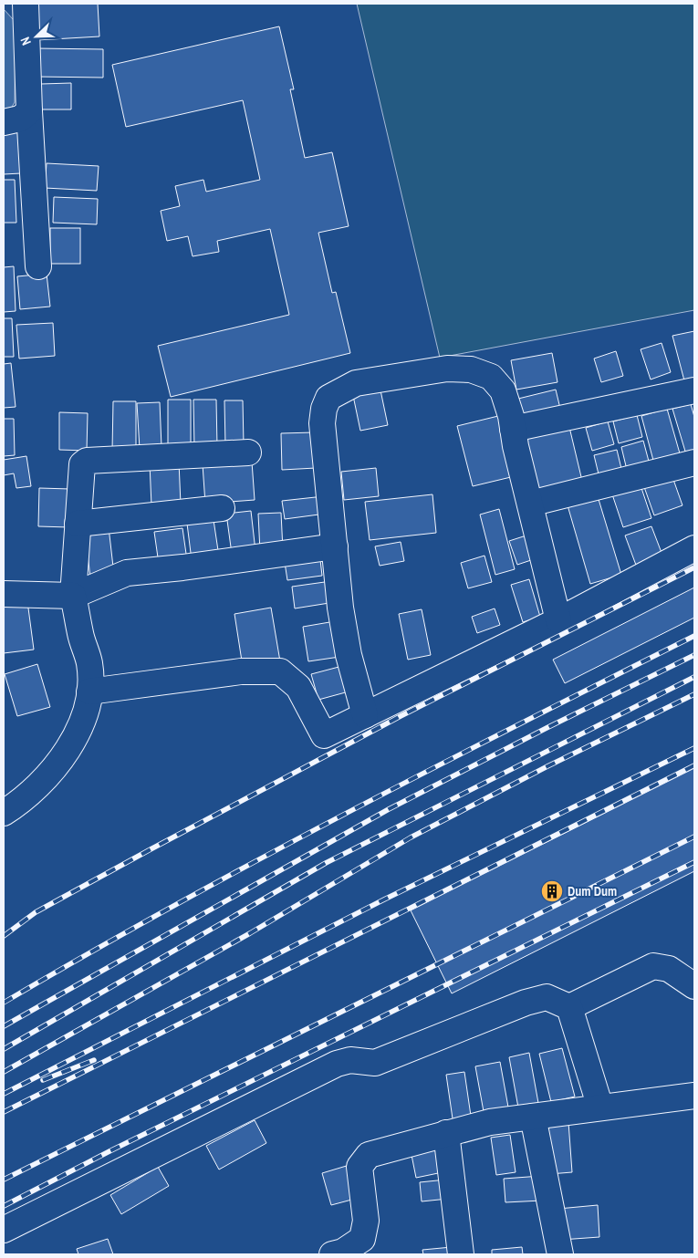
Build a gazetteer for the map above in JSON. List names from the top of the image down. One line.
{"places":{"building":["Dum Dum"]},"north":"bottom left"}
